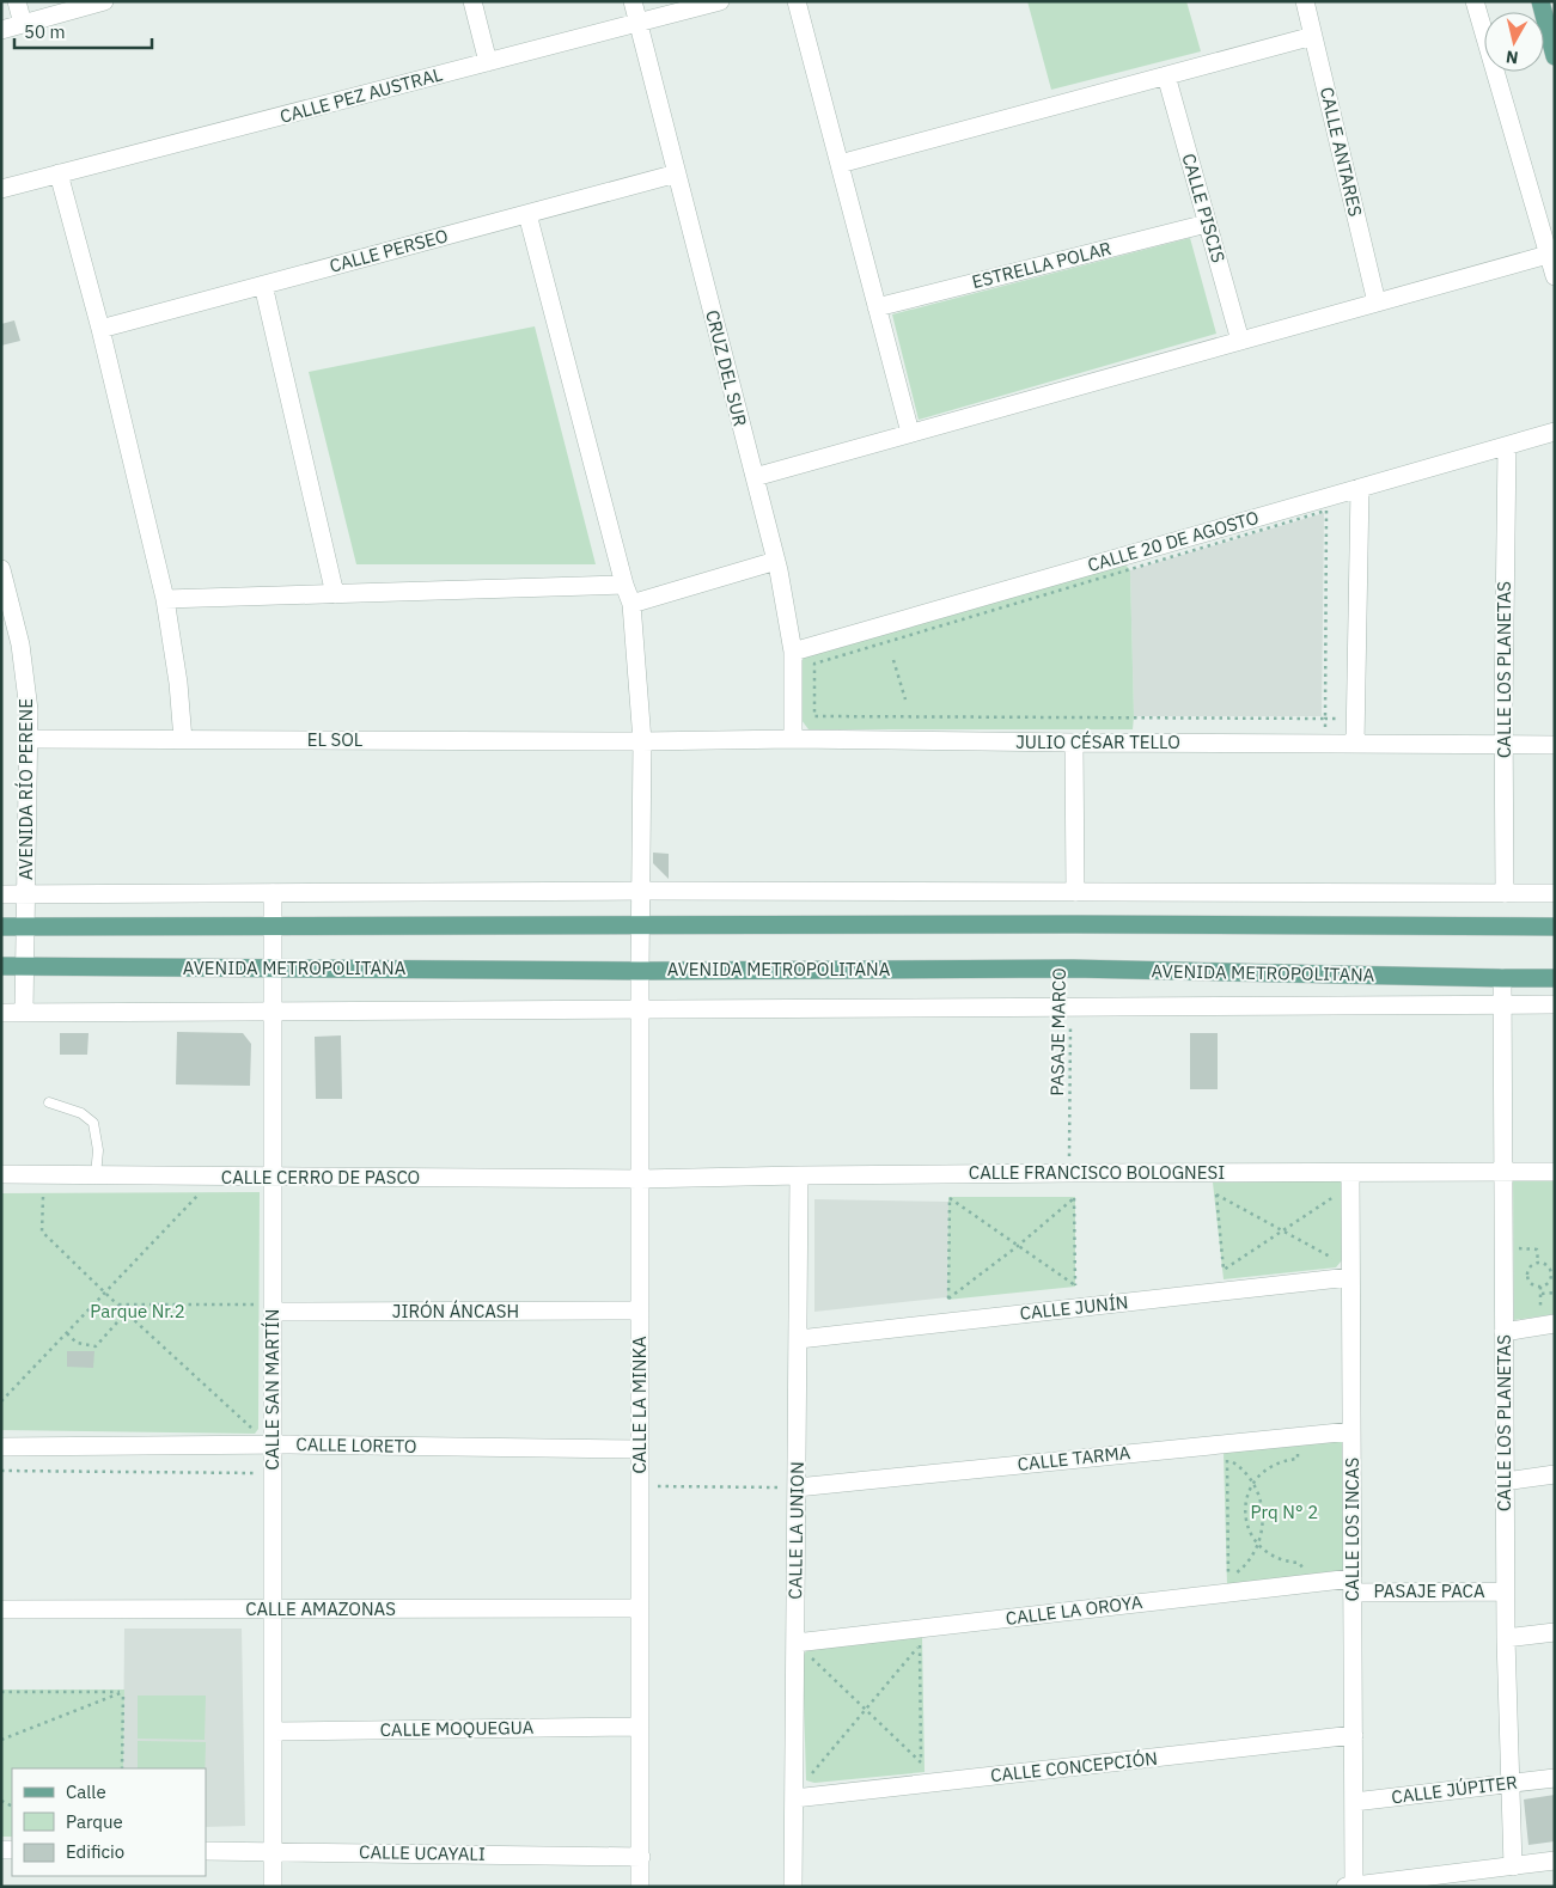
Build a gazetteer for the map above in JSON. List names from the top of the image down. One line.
{"streets":{"main road":["AVENIDA METROPOLITANA"],"street":["CALLE PEZ AUSTRAL","CALLE ANTARES","CALLE PISCIS","CALLE PERSEO","ESTRELLA POLAR","CRUZ DEL SUR","CALLE 20 DE AGOSTO","CALLE LOS PLANETAS","EL SOL","JULIO CÉSAR TELLO","AVENIDA RÍO PERENE","CALLE FRANCISCO BOLOGNESI","CALLE CERRO DE PASCO","CALLE JUNÍN","JIRÓN ÁNCASH","CALLE SAN MARTÍN","CALLE LA MINKA","CALLE LORETO","CALLE TARMA","CALLE LOS INCAS","CALLE LA UNION","PASAJE PACA","CALLE AMAZONAS","CALLE LA OROYA","CALLE MOQUEGUA","CALLE CONCEPCIÓN","CALLE JÚPITER","CALLE UCAYALI"],"path":["PASAJE MARCO"]},"crossings":[["CALLE PEZ AUSTRAL","CRUZ DEL SUR"],["CALLE PISCIS","ESTRELLA POLAR"],["CALLE PERSEO","CRUZ DEL SUR"],["CALLE PERSEO","CALLE LA MINKA"],["CRUZ DEL SUR","CALLE 20 DE AGOSTO"],["CRUZ DEL SUR","JULIO CÉSAR TELLO"],["CALLE 20 DE AGOSTO","CALLE LOS PLANETAS"],["CALLE LOS PLANETAS","JULIO CÉSAR TELLO"],["CALLE LOS PLANETAS","AVENIDA METROPOLITANA"],["CALLE LOS PLANETAS","CALLE FRANCISCO BOLOGNESI"],["CALLE LOS PLANETAS","PASAJE PACA"],["CALLE LOS PLANETAS","CALLE JÚPITER"],["EL SOL","JULIO CÉSAR TELLO"],["EL SOL","AVENIDA RÍO PERENE"],["EL SOL","CALLE LA MINKA"],["JULIO CÉSAR TELLO","CALLE LA MINKA"],["AVENIDA RÍO PERENE","AVENIDA METROPOLITANA"],["AVENIDA METROPOLITANA","PASAJE MARCO"],["AVENIDA METROPOLITANA","CALLE SAN MARTÍN"],["AVENIDA METROPOLITANA","CALLE LA MINKA"],["PASAJE MARCO","CALLE FRANCISCO BOLOGNESI"],["CALLE FRANCISCO BOLOGNESI","CALLE CERRO DE PASCO"],["CALLE FRANCISCO BOLOGNESI","CALLE LA MINKA"],["CALLE FRANCISCO BOLOGNESI","CALLE LOS INCAS"],["CALLE FRANCISCO BOLOGNESI","CALLE LA UNION"],["CALLE CERRO DE PASCO","CALLE SAN MARTÍN"],["CALLE CERRO DE PASCO","CALLE LA MINKA"],["CALLE JUNÍN","CALLE LOS INCAS"],["CALLE JUNÍN","CALLE LA UNION"],["JIRÓN ÁNCASH","CALLE SAN MARTÍN"],["JIRÓN ÁNCASH","CALLE LA MINKA"],["CALLE SAN MARTÍN","CALLE LORETO"],["CALLE SAN MARTÍN","CALLE AMAZONAS"],["CALLE SAN MARTÍN","CALLE MOQUEGUA"],["CALLE SAN MARTÍN","CALLE UCAYALI"],["CALLE LA MINKA","CALLE LORETO"],["CALLE LA MINKA","CALLE AMAZONAS"],["CALLE LA MINKA","CALLE MOQUEGUA"],["CALLE LA MINKA","CALLE UCAYALI"],["CALLE TARMA","CALLE LOS INCAS"],["CALLE TARMA","CALLE LA UNION"],["CALLE LOS INCAS","PASAJE PACA"],["CALLE LOS INCAS","CALLE LA OROYA"],["CALLE LOS INCAS","CALLE CONCEPCIÓN"],["CALLE LOS INCAS","CALLE JÚPITER"],["CALLE LA UNION","CALLE LA OROYA"],["CALLE LA UNION","CALLE CONCEPCIÓN"],["PASAJE PACA","CALLE LA OROYA"]],"parks":["Parque Nr.2","Prq N° 2"],"legend":["Calle","Parque","Edificio"],"scale_bar":"50 m","north":"bottom"}
